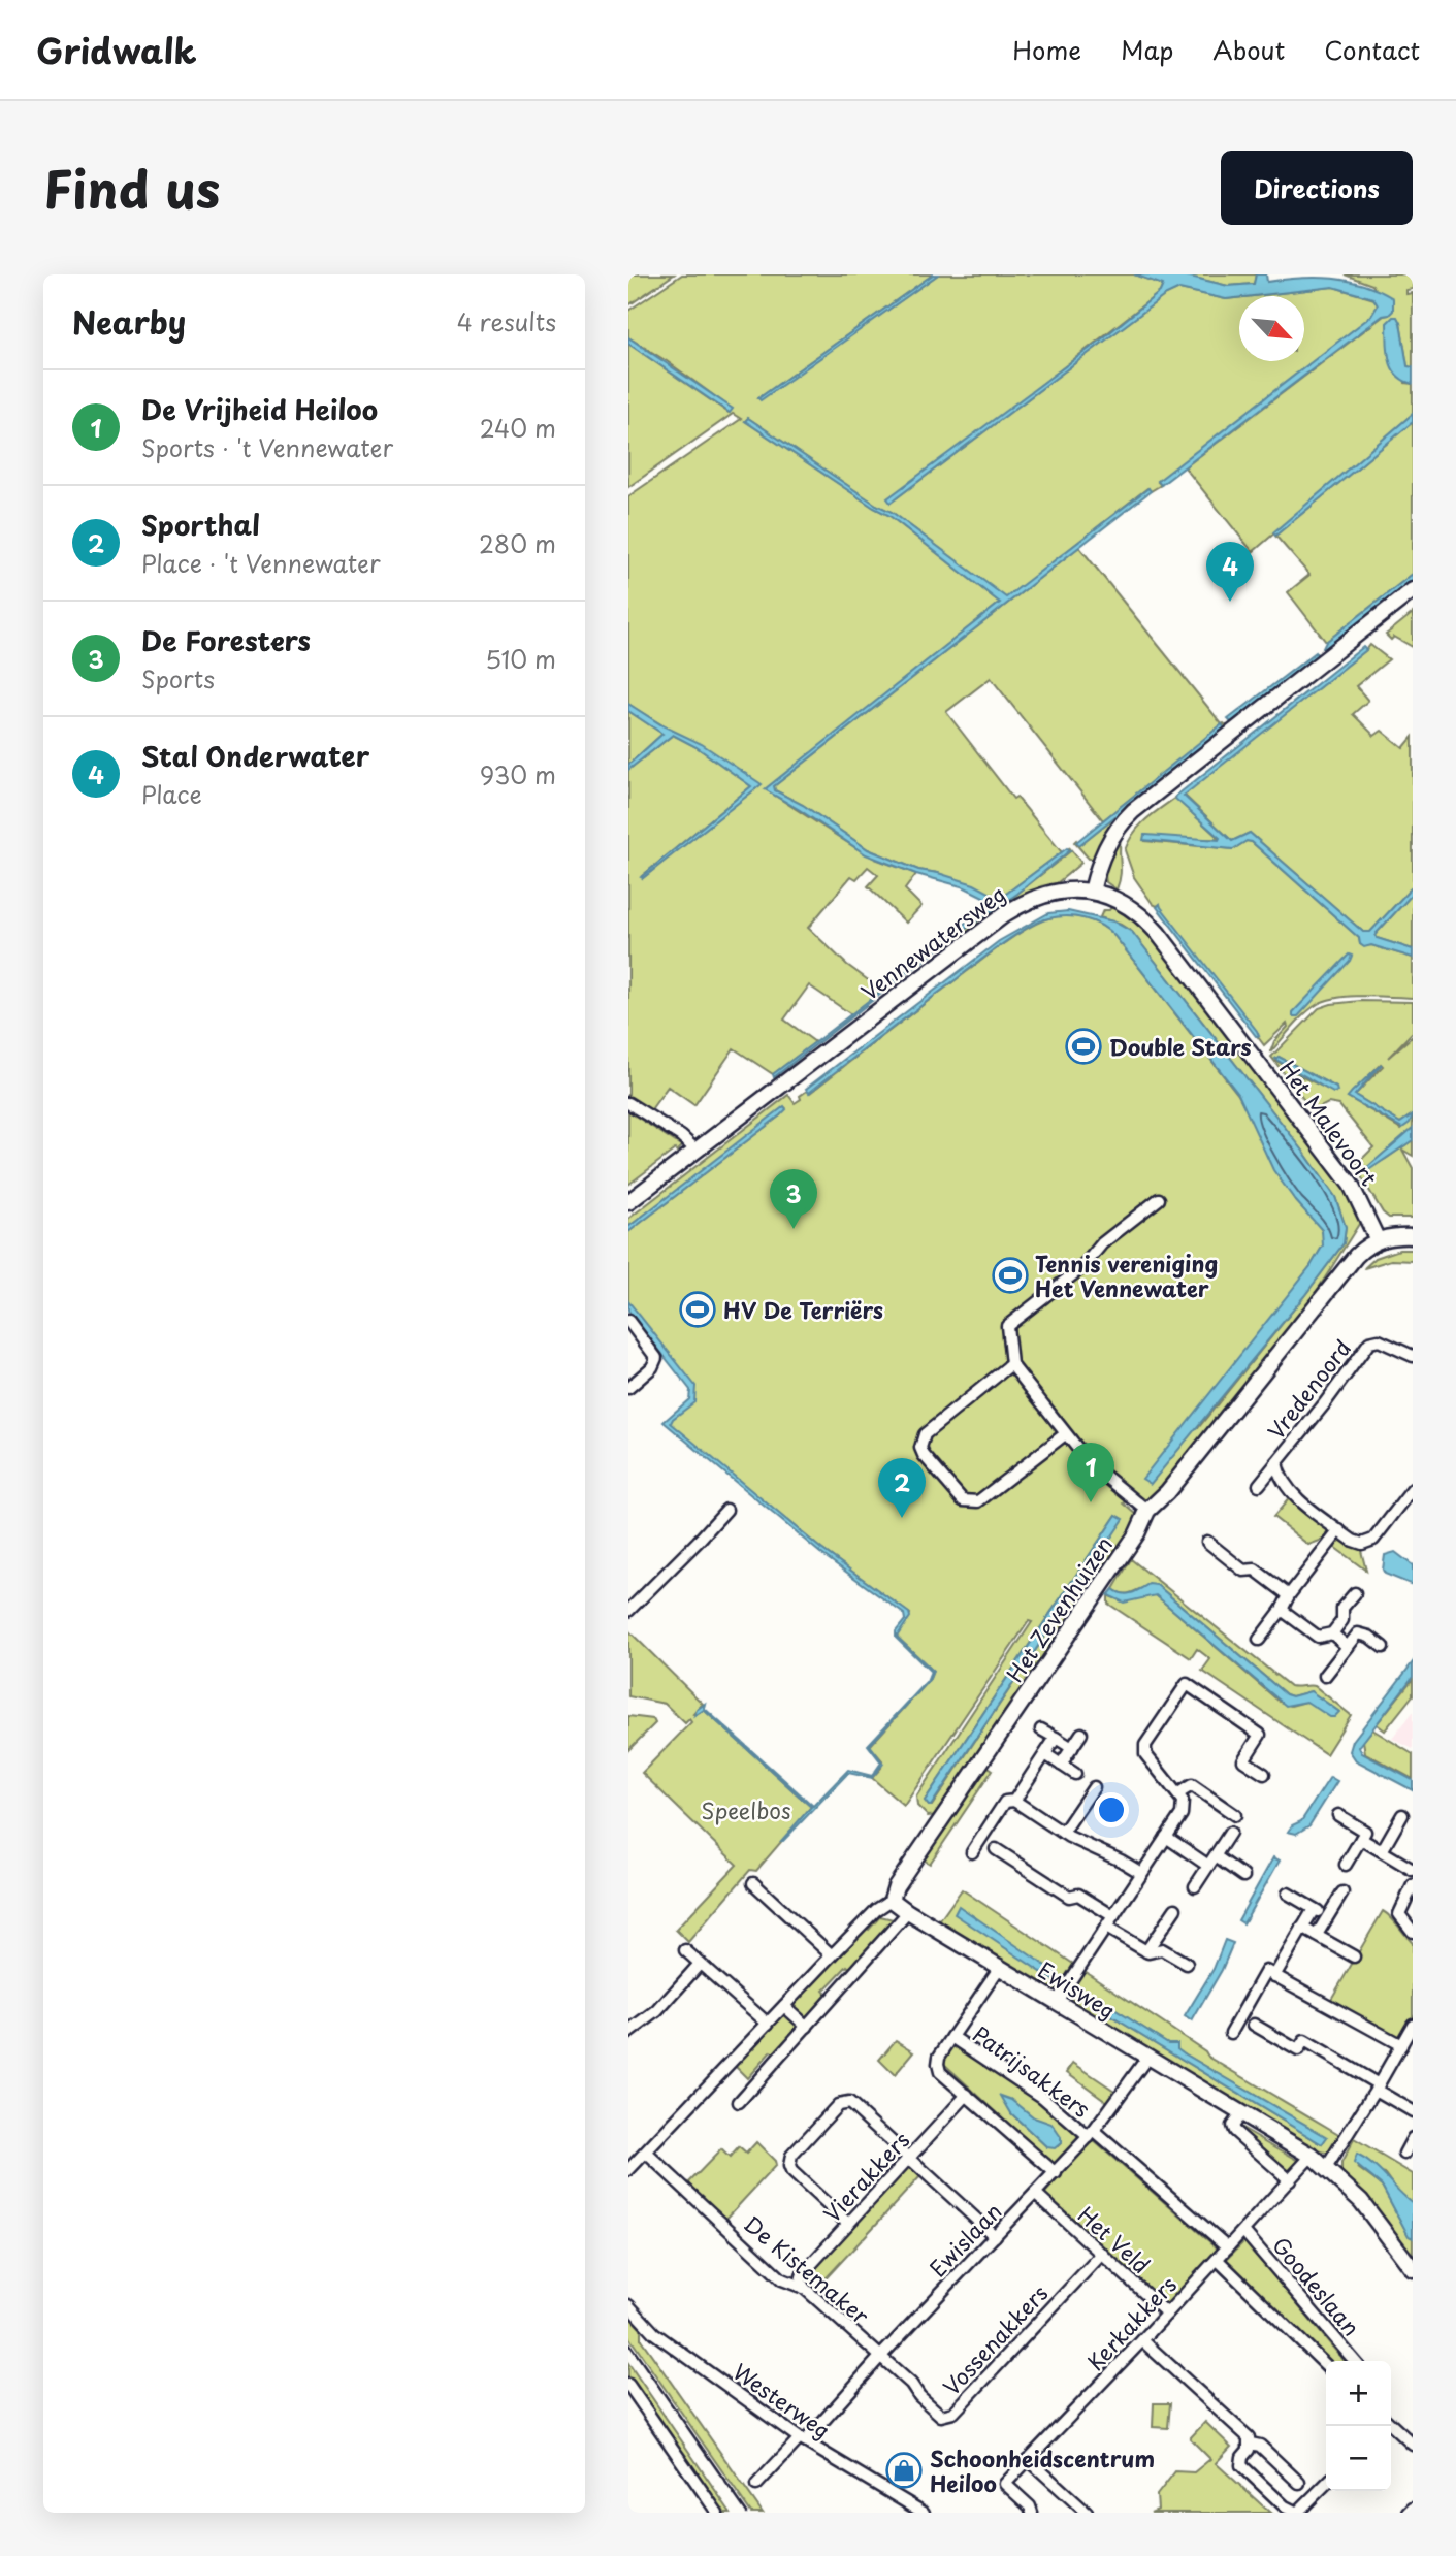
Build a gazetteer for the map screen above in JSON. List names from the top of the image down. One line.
{"streets":{"street":["Vennewatersweg","Het Malevoort","Vredenoord","Het Zevenhuizen","Ewisweg","Patrijsakkers","Vierakkers","Ewislaan","Het Veld","De Kistemaker","Goodeslaan","Kerkakkers","Vossenakkers","Westerweg"]},"crossings":[["Vennewatersweg","Het Malevoort"],["Het Malevoort","Het Zevenhuizen"],["Het Zevenhuizen","Ewisweg"],["Het Zevenhuizen","De Kistemaker"],["Ewisweg","Patrijsakkers"],["Ewisweg","Ewislaan"],["Ewisweg","Kerkakkers"],["Patrijsakkers","Vierakkers"],["Patrijsakkers","Ewislaan"],["Vierakkers","De Kistemaker"],["Ewislaan","Het Veld"],["Ewislaan","De Kistemaker"],["Ewislaan","Vossenakkers"],["Ewislaan","Westerweg"],["Het Veld","Kerkakkers"],["Het Veld","Vossenakkers"],["De Kistemaker","Vossenakkers"],["Goodeslaan","Kerkakkers"]],"parks":["Speelbos"],"places":{"sports":["Double Stars","Tennis vereniging Het Vennewater","HV De Terriërs"],"shop":["Schoonheidscentrum Heiloo"]},"north":"bottom right","page":{"header":"Gridwalk","nav":["Home","Map","About","Contact"],"title":"Find us","buttons":"Directions","heading":["Nearby","4 results"],"list":[{"mark":"1","name":"De Vrijheid Heiloo","note":"Sports · 't Vennewater","value":"240 m"},{"mark":"2","name":"Sporthal","note":"Place · 't Vennewater","value":"280 m"},{"mark":"3","name":"De Foresters","note":"Sports","value":"510 m"},{"mark":"4","name":"Stal Onderwater","note":"Place","value":"930 m"}],"pins":["4","3","1","2"],"map_buttons":["+","−"]}}
